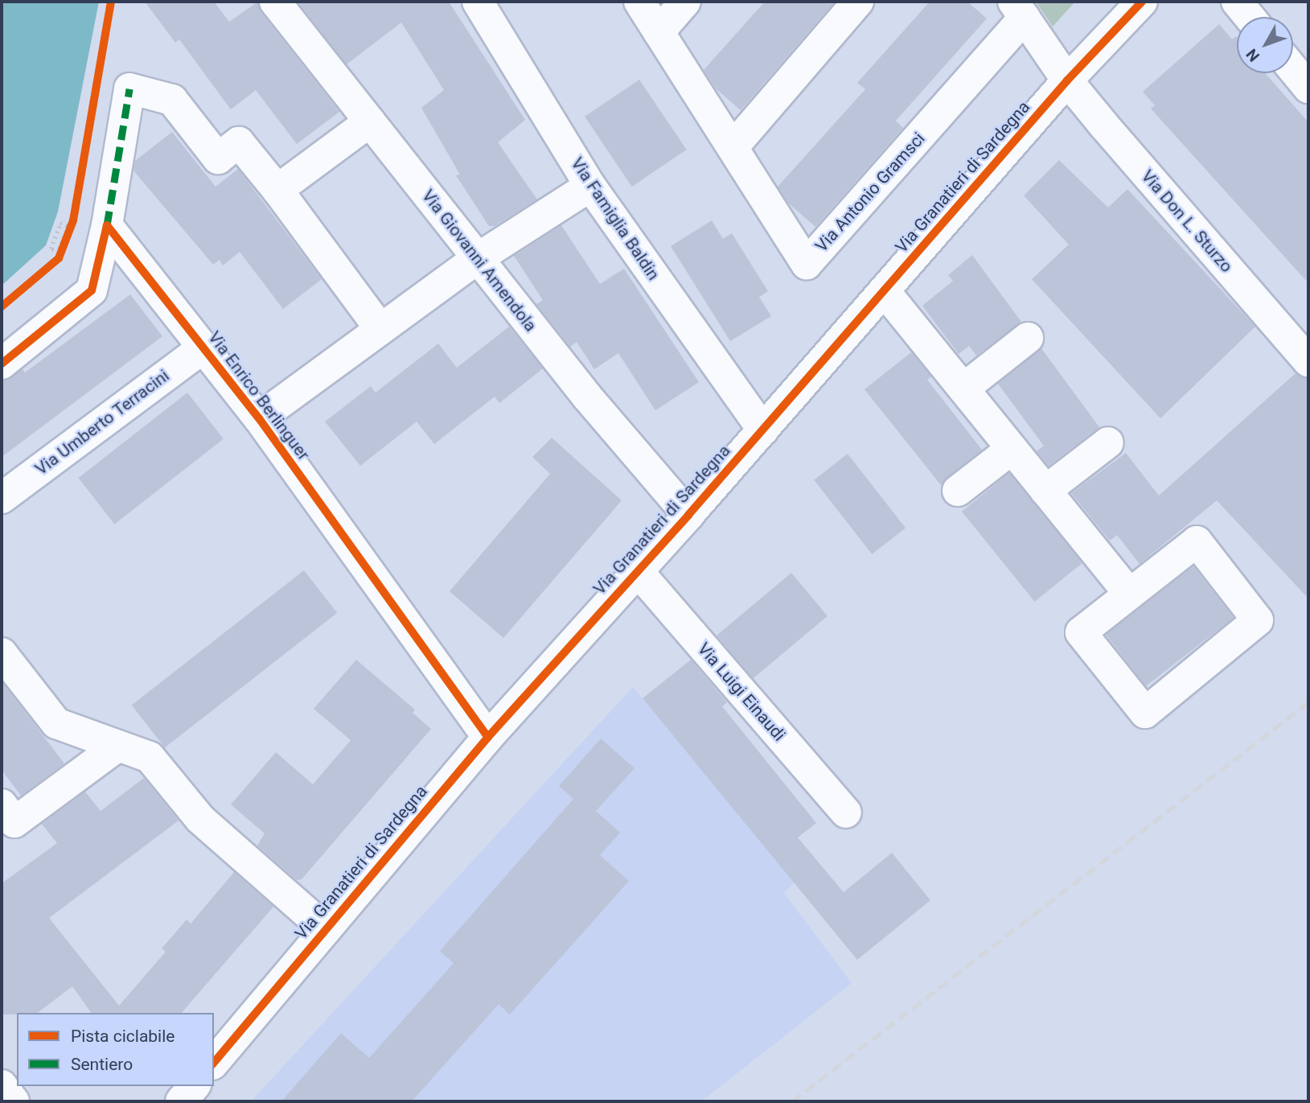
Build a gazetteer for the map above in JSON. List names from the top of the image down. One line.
{"streets":{"street":["Via Granatieri di Sardegna","Via Antonio Gramsci","Via Famiglia Baldin","Via Don L. Sturzo","Via Giovanni Amendola","Via Enrico Berlinguer","Via Umberto Terracini","Via Luigi Einaudi"]},"crossings":[["Via Granatieri di Sardegna","Via Antonio Gramsci"],["Via Granatieri di Sardegna","Via Famiglia Baldin"],["Via Granatieri di Sardegna","Via Don L. Sturzo"],["Via Granatieri di Sardegna","Via Giovanni Amendola"],["Via Granatieri di Sardegna","Via Enrico Berlinguer"],["Via Granatieri di Sardegna","Via Luigi Einaudi"],["Via Antonio Gramsci","Via Don L. Sturzo"],["Via Enrico Berlinguer","Via Umberto Terracini"]],"legend":["Pista ciclabile","Sentiero"],"north":"bottom left"}
